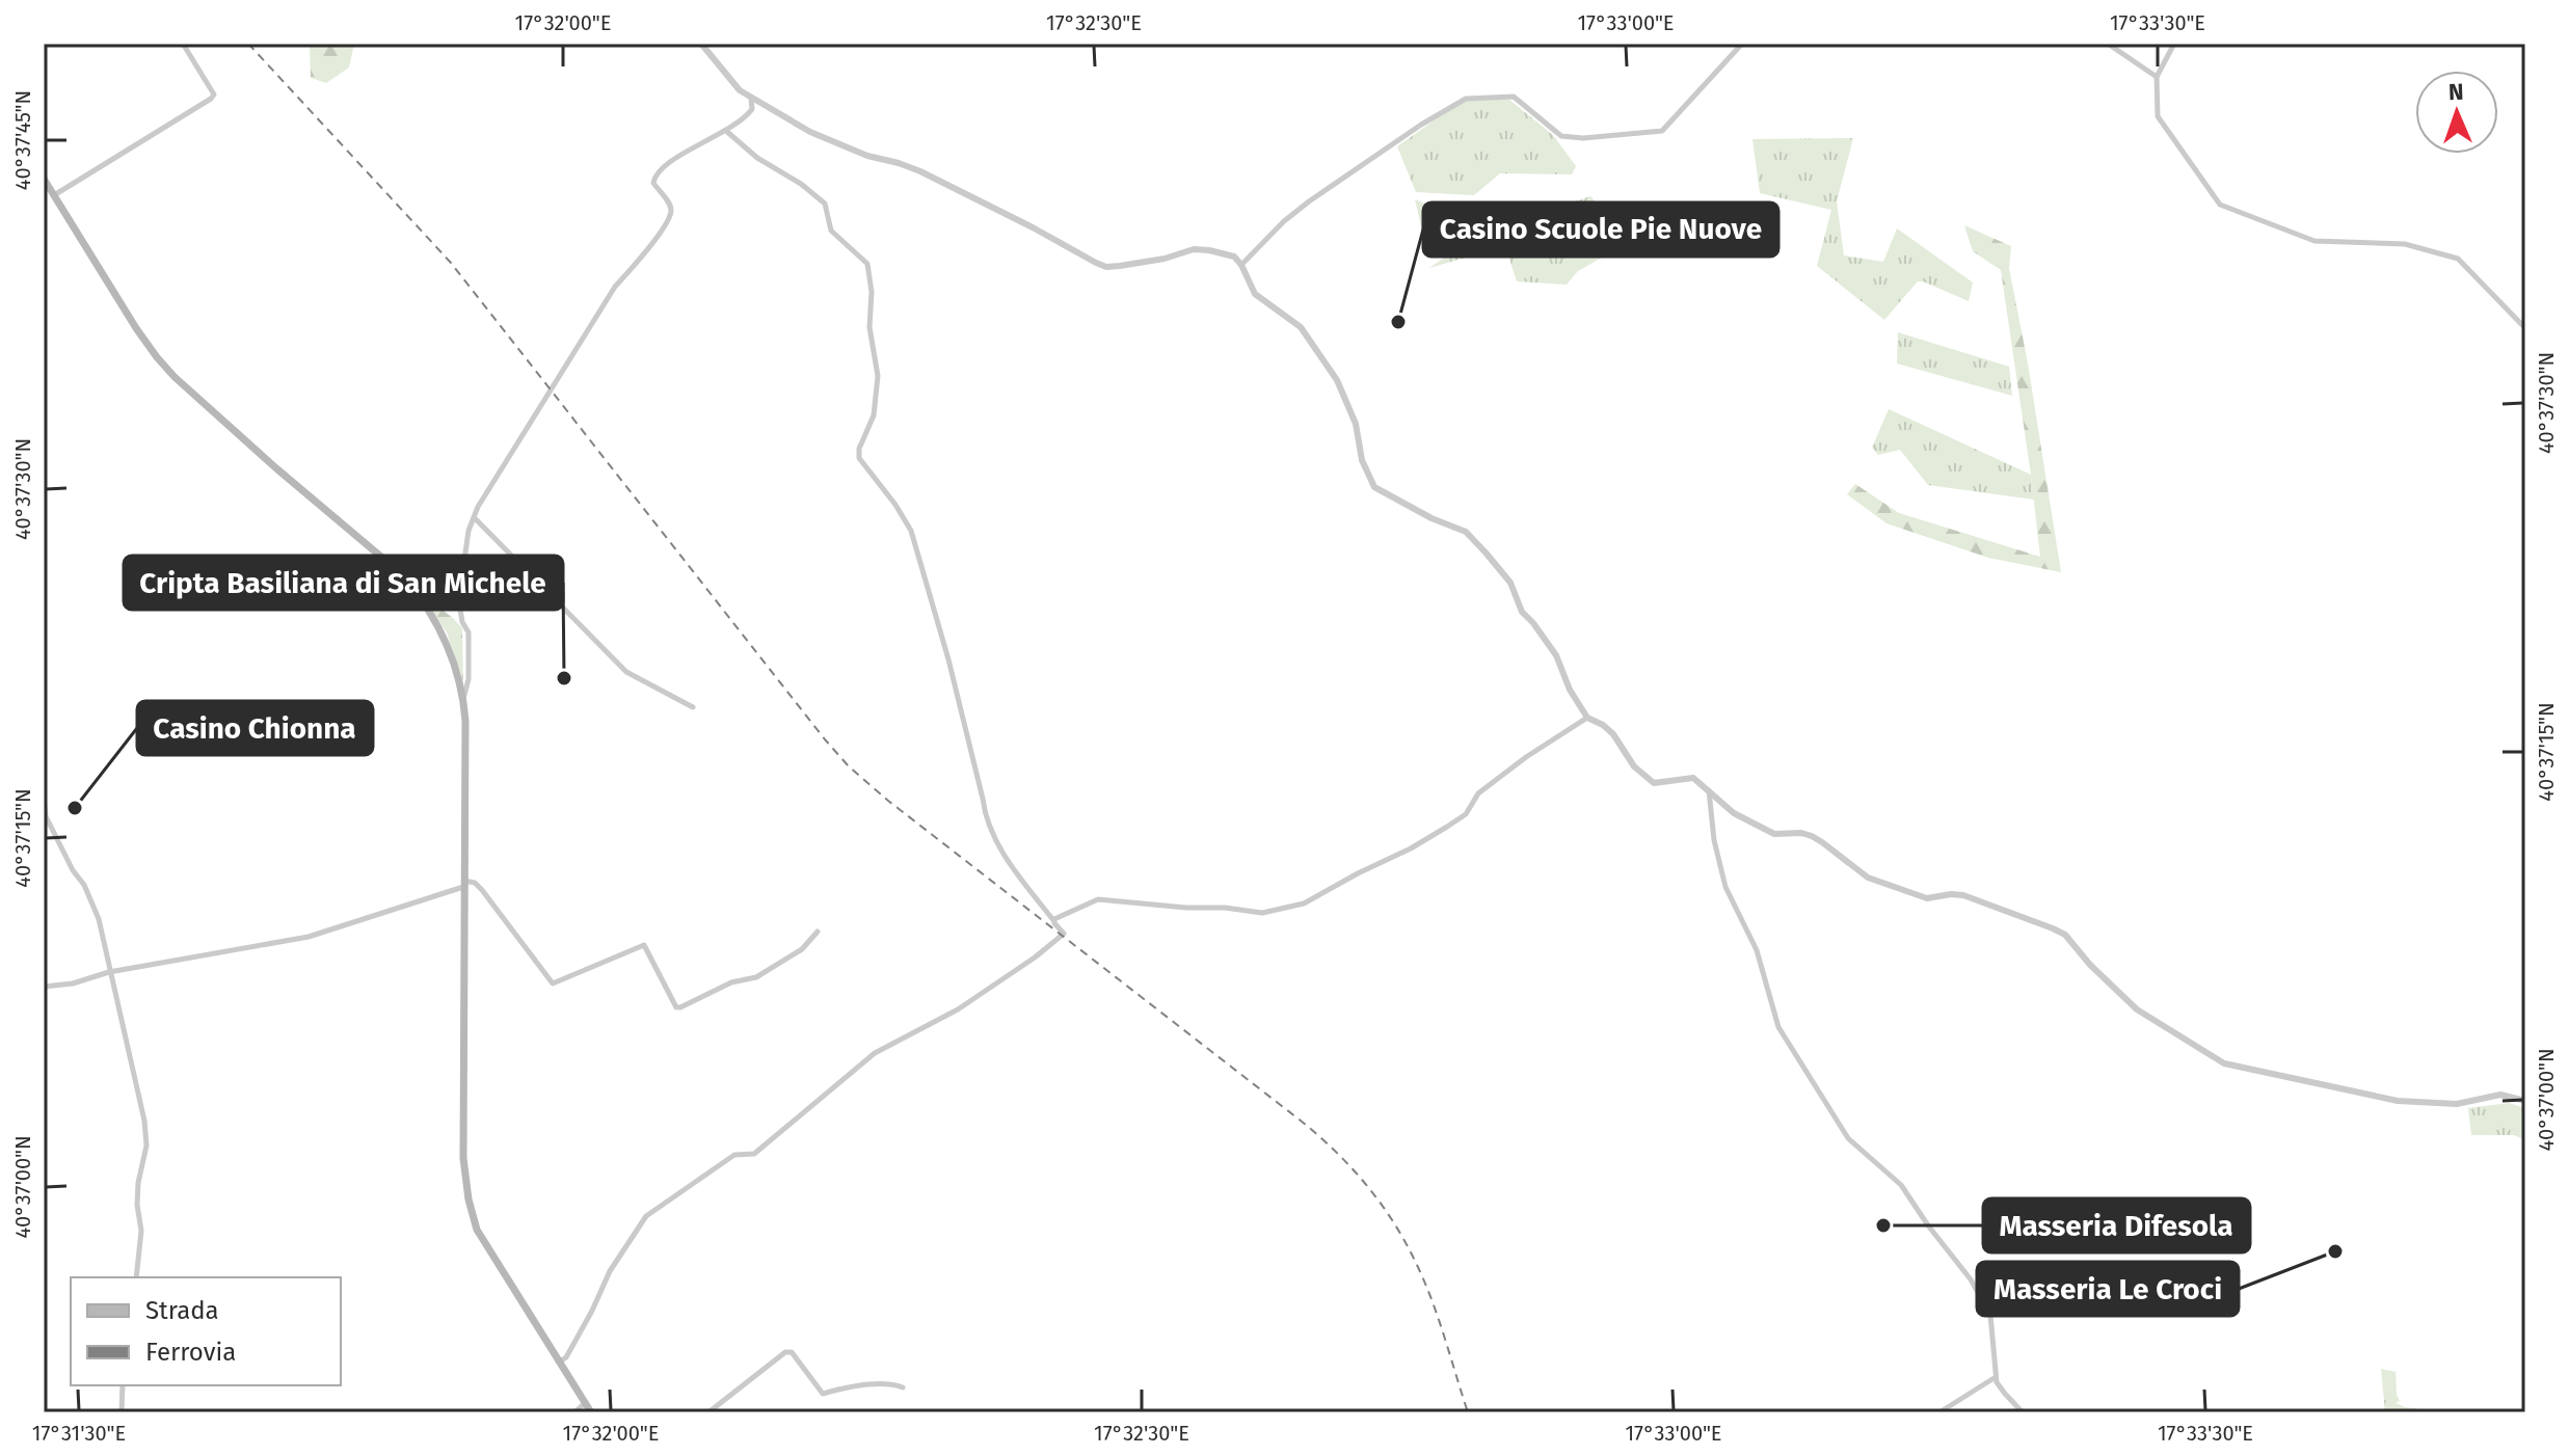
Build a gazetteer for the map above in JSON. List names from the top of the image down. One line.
{"places":["Casino Scuole Pie Nuove","Cripta Basiliana di San Michele","Casino Chionna","Masseria Difesola","Masseria Le Croci"],"legend":["Strada","Ferrovia"],"north":"top","coordinates":["17°32'00\"E","17°32'30\"E","17°33'00\"E","17°33'30\"E","40°37'45\"N","40°37'30\"N","40°37'15\"N","40°37'00\"N","17°31'30\"E"]}
